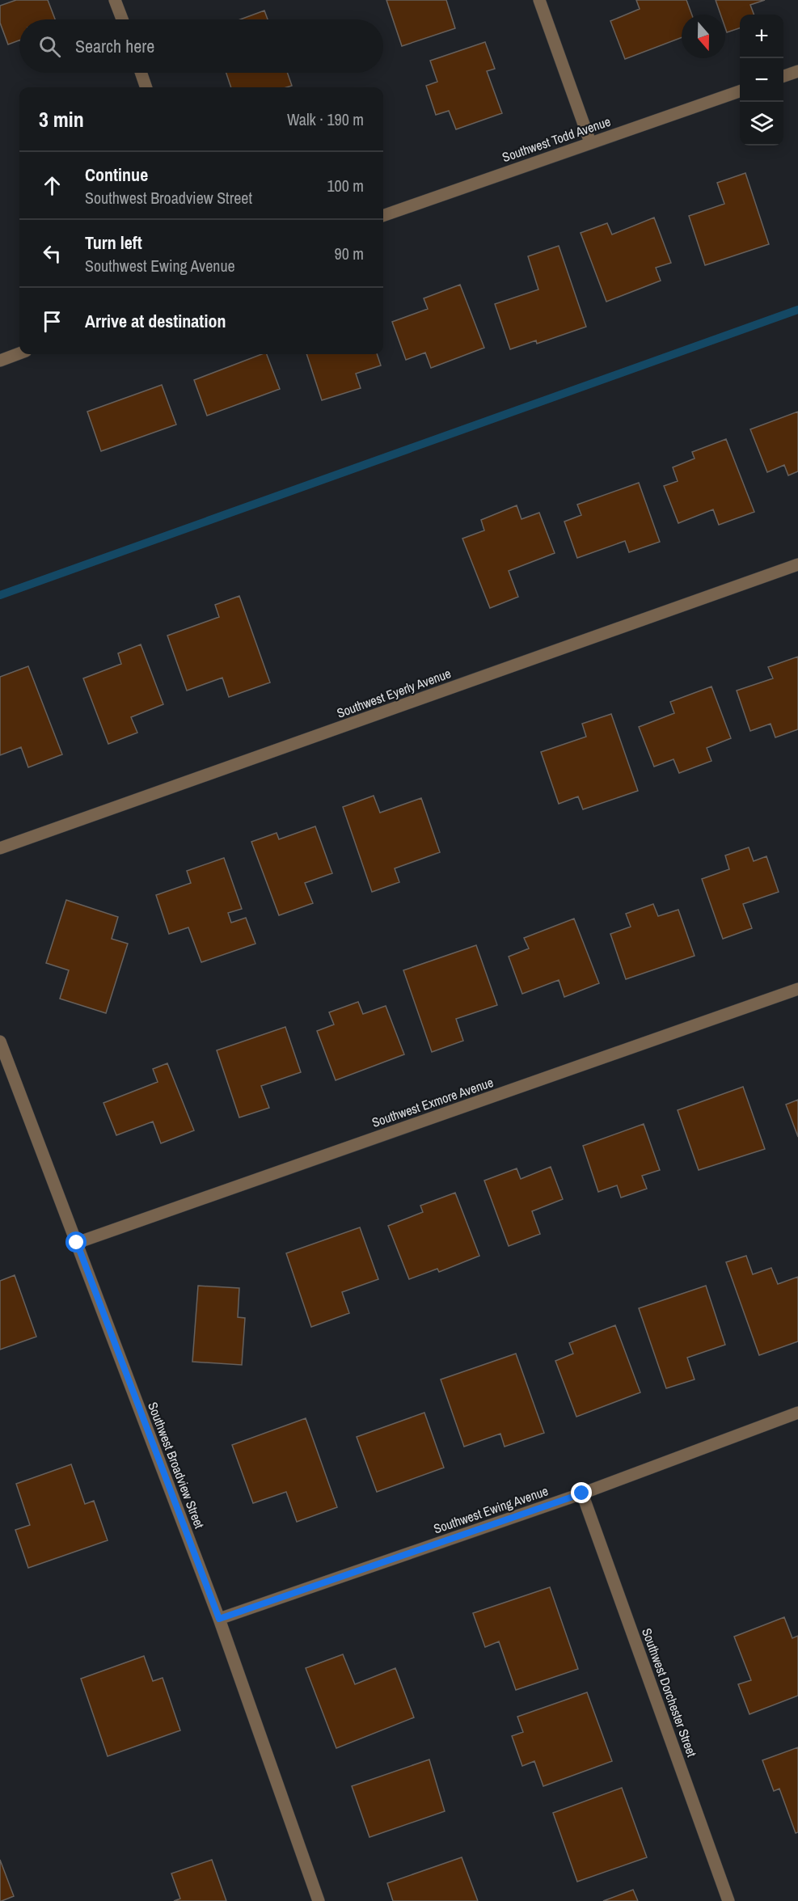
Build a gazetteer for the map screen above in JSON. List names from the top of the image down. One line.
{"streets":{"street":["Southwest Todd Avenue","Southwest Eyerly Avenue","Southwest Exmore Avenue","Southwest Broadview Street","Southwest Ewing Avenue","Southwest Dorchester Street"]},"crossings":[["Southwest Exmore Avenue","Southwest Broadview Street"],["Southwest Broadview Street","Southwest Ewing Avenue"],["Southwest Ewing Avenue","Southwest Dorchester Street"]],"north":"bottom","page":{"map_buttons":["+","−"],"search":"Search here","heading":["3 min","Walk · 190 m"],"list":[["Continue","Southwest Broadview Street","100 m"],["Turn left","Southwest Ewing Avenue","90 m"],"Arrive at destination"]}}
